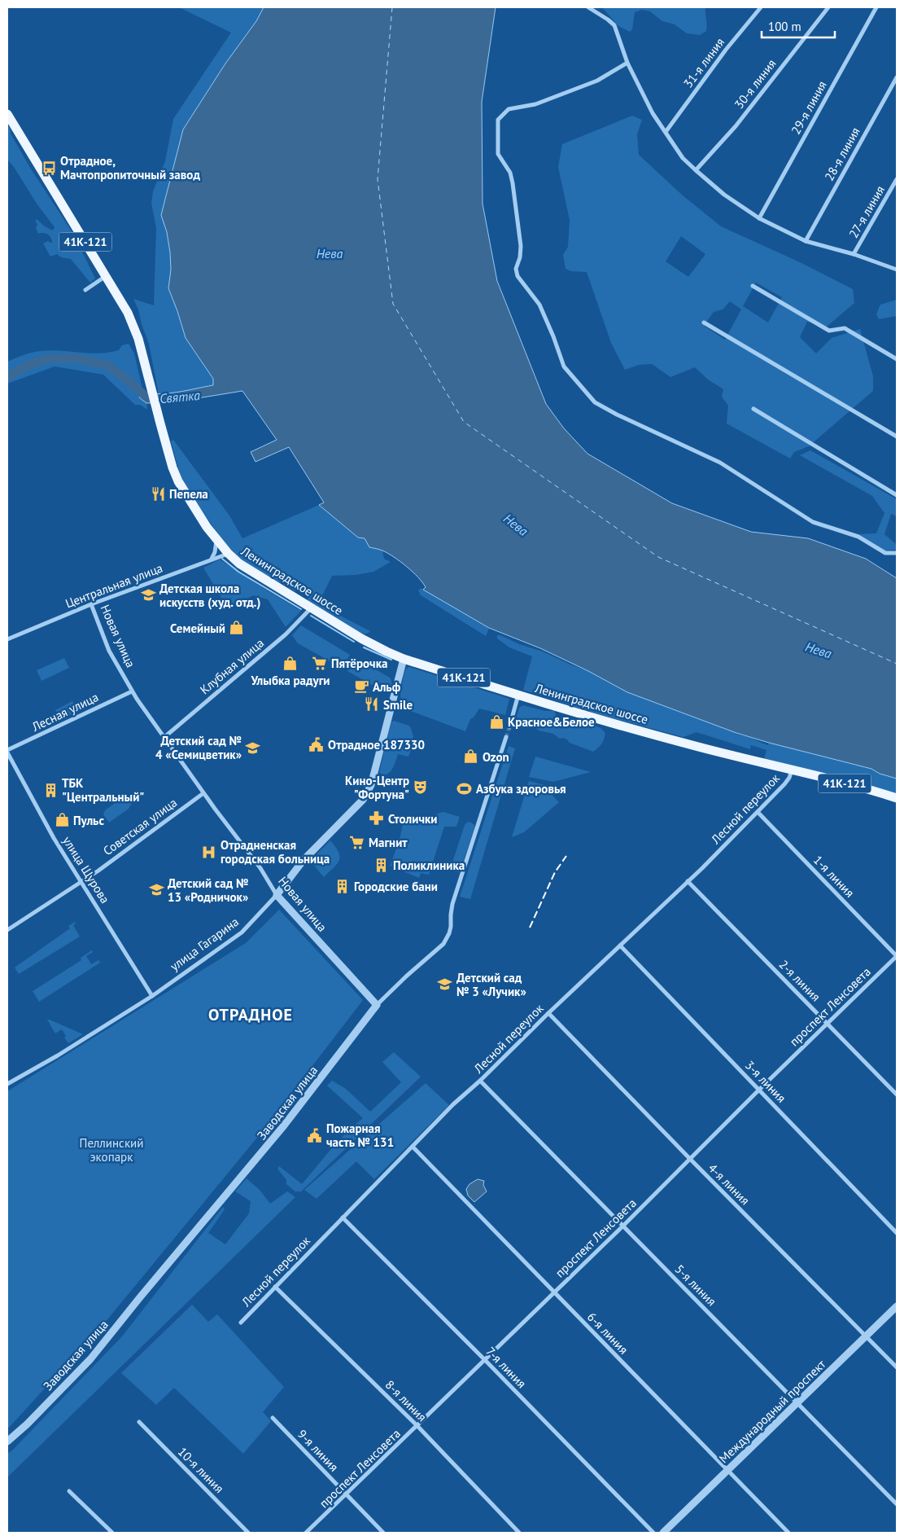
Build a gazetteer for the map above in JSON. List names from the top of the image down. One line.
{"streets":{"main road":["41К-121","Ленинградское шоссе"],"street":["31-я линия","30-я линия","29-я линия","28-я линия","27-я линия","Центральная улица","Новая улица","Клубная улица","Лесная улица","Лесной переулок","Советская улица","улица Щурова","1-я линия","улица Гагарина","2-я линия","проспект Ленсовета","3-я линия","Заводская улица","4-я линия","5-я линия","6-я линия","7-я линия","8-я линия","Международный проспект","9-я линия","10-я линия"]},"crossings":[["41К-121","Ленинградское шоссе"],["41К-121","Лесной переулок"],["Ленинградское шоссе","Центральная улица"],["Ленинградское шоссе","Клубная улица"],["Ленинградское шоссе","Лесной переулок"],["Ленинградское шоссе","улица Гагарина"],["Центральная улица","Новая улица"],["Новая улица","Клубная улица"],["Новая улица","Лесная улица"],["Новая улица","Советская улица"],["Новая улица","улица Гагарина"],["Новая улица","Заводская улица"],["Лесная улица","улица Щурова"],["Лесной переулок","1-я линия"],["Лесной переулок","2-я линия"],["Лесной переулок","3-я линия"],["Лесной переулок","4-я линия"],["Лесной переулок","5-я линия"],["Лесной переулок","6-я линия"],["Лесной переулок","7-я линия"],["Лесной переулок","8-я линия"],["Советская улица","улица Щурова"],["улица Щурова","улица Гагарина"],["1-я линия","проспект Ленсовета"],["2-я линия","проспект Ленсовета"],["проспект Ленсовета","3-я линия"],["проспект Ленсовета","4-я линия"],["проспект Ленсовета","5-я линия"],["проспект Ленсовета","6-я линия"],["проспект Ленсовета","7-я линия"],["проспект Ленсовета","8-я линия"],["проспект Ленсовета","9-я линия"],["4-я линия","Международный проспект"],["5-я линия","Международный проспект"],["6-я линия","Международный проспект"]],"districts":["ОТРАДНОЕ"],"water":["Нева","Святка"],"parks":["Пеллинский экопарк"],"places":{"bus stop":["Отрадное, Мачтопропиточный завод"],"restaurant":["Пепела","Smile"],"school or university":["Детская школа искусств (худ. отд.)","Детский сад № 4 «Семицветик»","Детский сад № 13 «Родничок»","Детский сад № 3 «Лучик»"],"shop":["Семейный","Улыбка радуги","Красное&Белое","Ozon","Пульс"],"supermarket":["Пятёрочка","Магнит"],"cafe":["Альф"],"public building":["Отрадное 187330","Пожарная часть № 131"],"theatre":["Кино-Центр \"Фортуна\""],"sports":["Азбука здоровья"],"building":["ТБК \"Центральный\"","Поликлиника","Городские бани"],"pharmacy":["Столички"],"hospital":["Отрадненская городская больница"]},"scale_bar":"100 m"}
